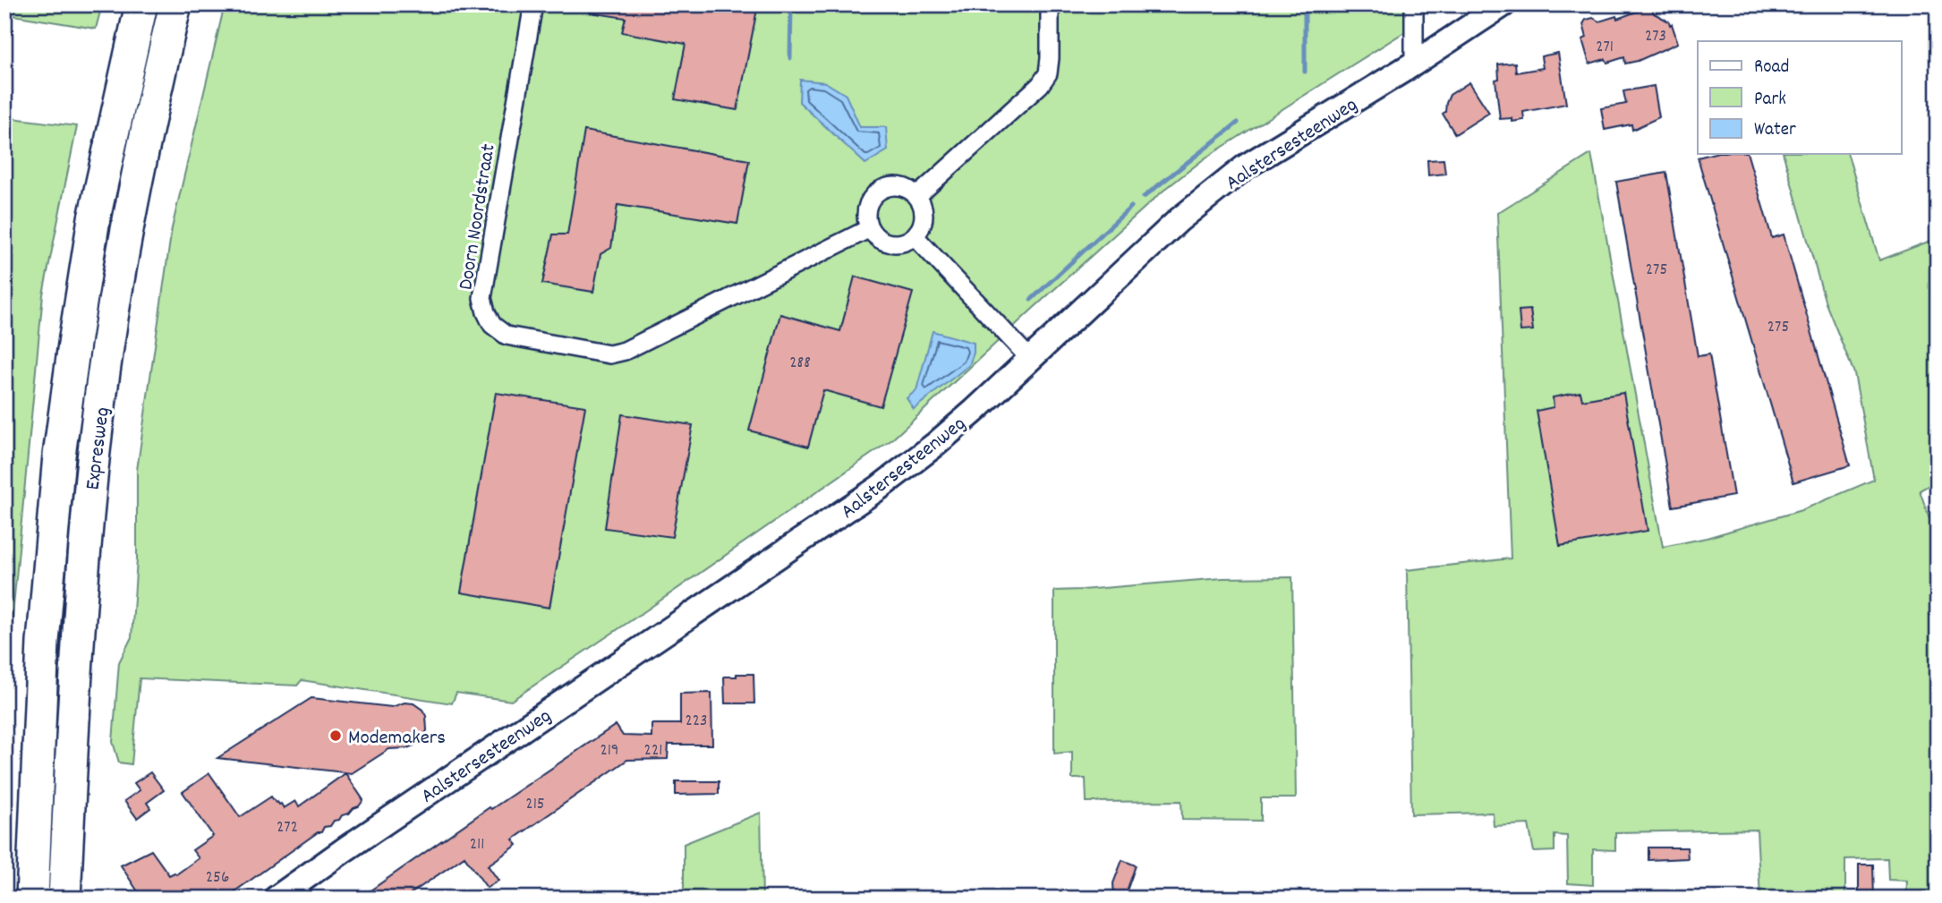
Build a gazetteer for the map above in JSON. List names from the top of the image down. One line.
{"streets":{"highway":["Expresweg"],"main road":["Aalstersesteenweg"],"street":["Doorn Noordstraat"]},"places":["Modemakers"],"house_numbers":["273","271","275","275","288","223","219","221","215","272","211","256"],"legend":["Road","Park","Water"]}
